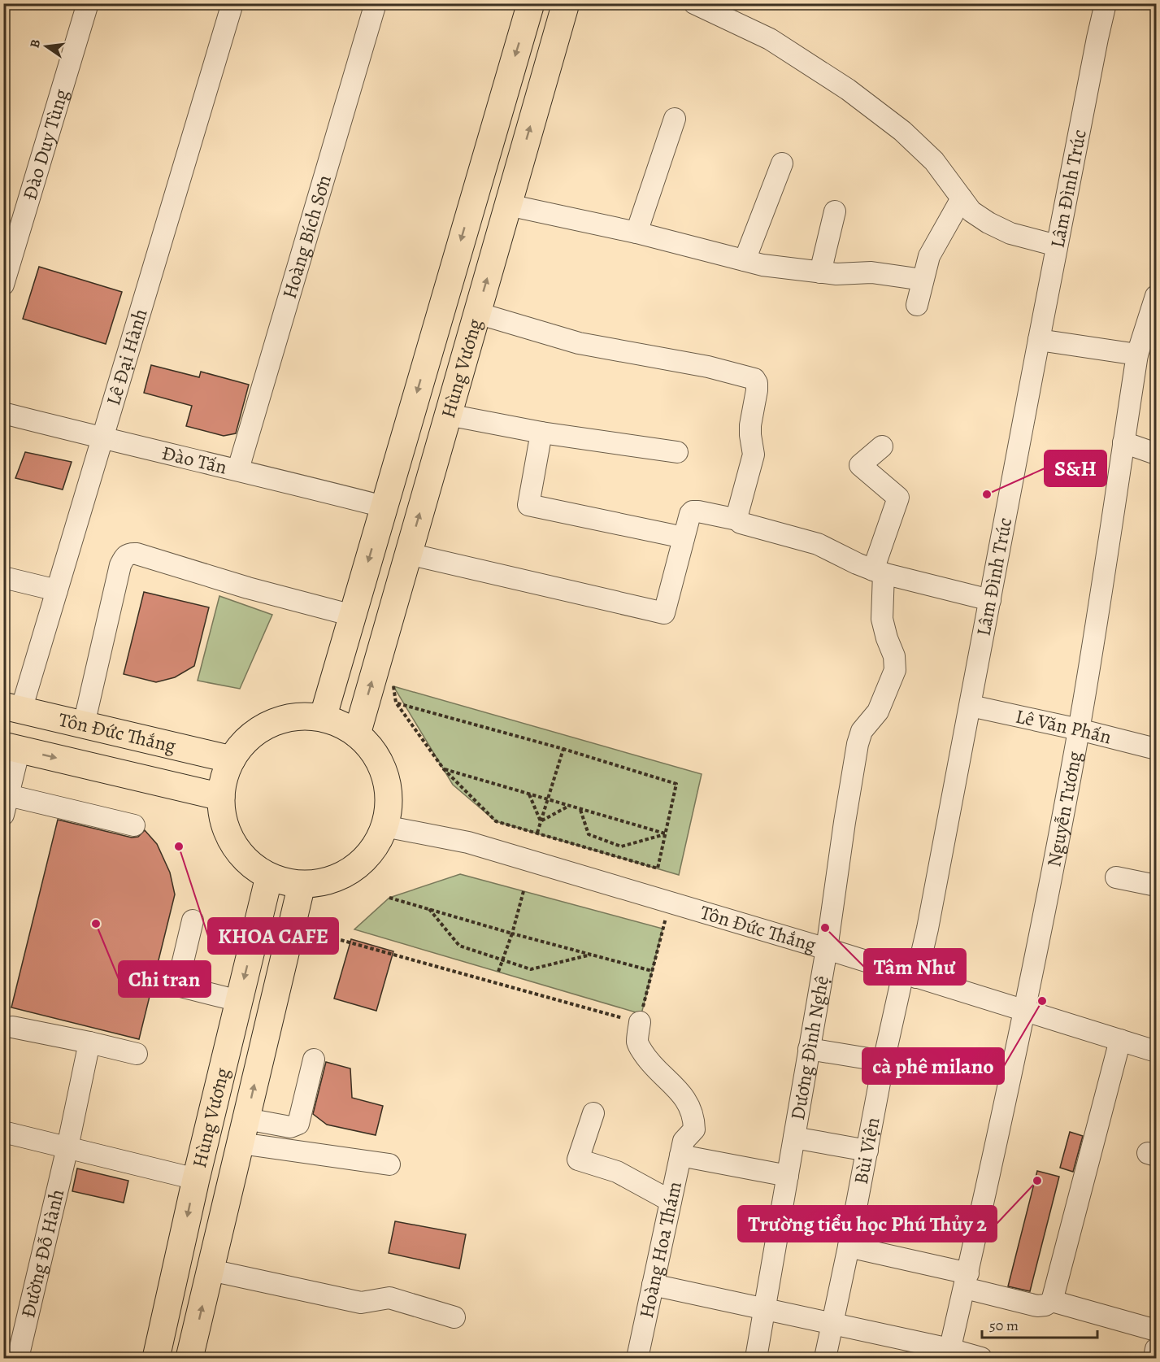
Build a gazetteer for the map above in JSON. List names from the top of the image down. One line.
{"streets":{"main road":["Hùng Vương","Tôn Đức Thắng"],"street":["Đào Duy Tùng","Lâm Đình Trúc","Hoàng Bích Sơn","Lê Đại Hành","Đào Tấn","Lê Văn Phấn","Nguyễn Tương","Dương Đình Nghệ","Bùi Viện","Hoàng Hoa Thám","Đường Đỗ Hành"]},"crossings":[["Lâm Đình Trúc","Lê Văn Phấn"],["Lâm Đình Trúc","Tôn Đức Thắng"],["Lâm Đình Trúc","Bùi Viện"],["Hoàng Bích Sơn","Đào Tấn"],["Lê Đại Hành","Đào Tấn"],["Lê Đại Hành","Tôn Đức Thắng"],["Hùng Vương","Đào Tấn"],["Hùng Vương","Tôn Đức Thắng"],["Lê Văn Phấn","Nguyễn Tương"],["Tôn Đức Thắng","Nguyễn Tương"],["Tôn Đức Thắng","Dương Đình Nghệ"],["Tôn Đức Thắng","Bùi Viện"]],"places":["S&H","KHOA CAFE","Chi tran","Tâm Như","cà phê milano","Trường tiểu học Phú Thủy 2"],"scale_bar":"50 m","north":"left"}
